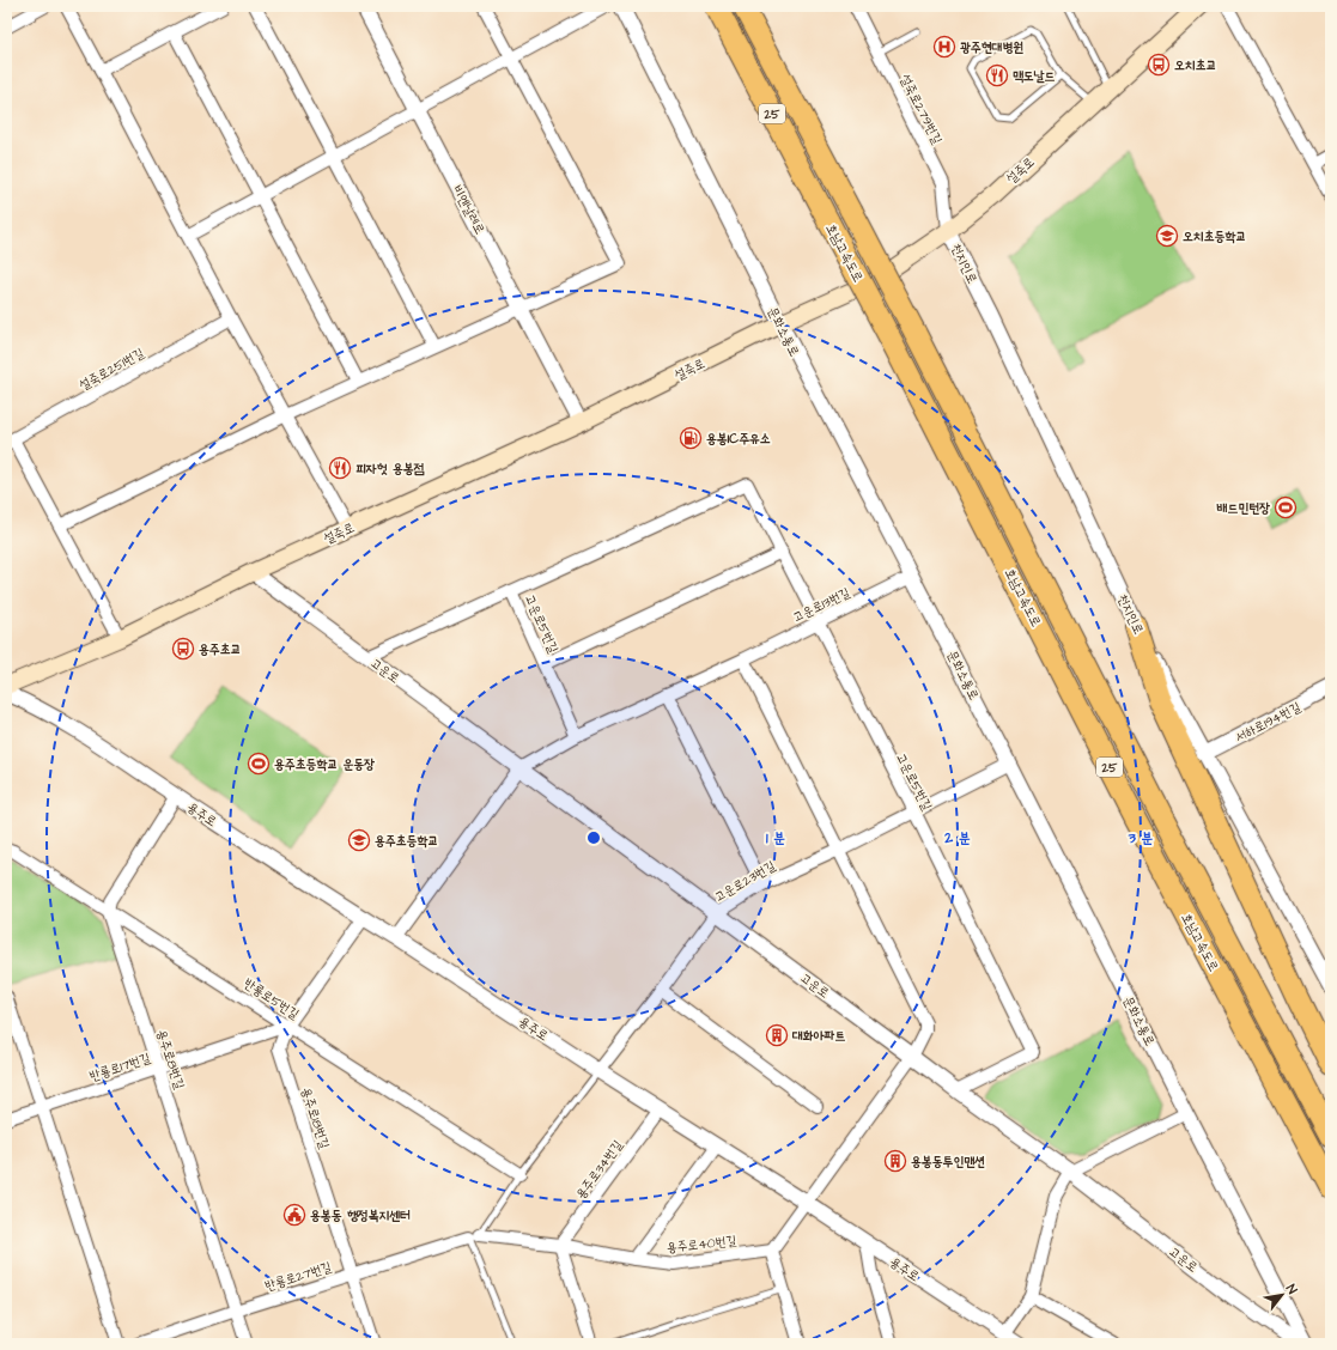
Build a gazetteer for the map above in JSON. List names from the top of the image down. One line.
{"streets":{"highway":["25","호남고속도로"],"main road":["설죽로"],"street":["설죽로279번길","비엔날레로","천지인로","문화소통로","설죽로251번길","고운로13번길","고운로5번길","고운로","서하로194번길","용주로","고운로23번길","반룡로5번길","용주로8번길","반룡로17번길","용주로18번길","용주로34번길","용주로40번길","반룡로27번길"]},"crossings":[["설죽로279번길","설죽로"],["설죽로279번길","천지인로"],["설죽로","비엔날레로"],["설죽로","천지인로"],["설죽로","문화소통로"],["설죽로","고운로"],["천지인로","서하로194번길"],["문화소통로","고운로13번길"],["문화소통로","고운로23번길"],["고운로13번길","고운로5번길"],["고운로13번길","고운로"],["고운로5번길","고운로"],["고운로5번길","고운로23번길"],["고운로","고운로23번길"],["용주로","용주로18번길"],["용주로","용주로34번길"],["반룡로5번길","용주로8번길"],["반룡로5번길","반룡로17번길"],["반룡로5번길","용주로18번길"],["용주로8번길","반룡로17번길"],["용주로8번길","반룡로27번길"],["반룡로17번길","용주로18번길"],["용주로18번길","반룡로27번길"]],"places":{"hospital":["광주현대병원"],"bus stop":["오치초교","용주초교"],"restaurant":["맥도날드","피자헛 용봉점"],"school or university":["오치초등학교","용주초등학교"],"fuel station":["용봉IC주유소"],"sports":["배드민턴장","용주초등학교 운동장"],"building":["대화아파트","용봉동투인맨션"],"public building":["용봉동 행정복지센터"]},"north":"top right","rings":["1 분","2 분","3 분"]}
